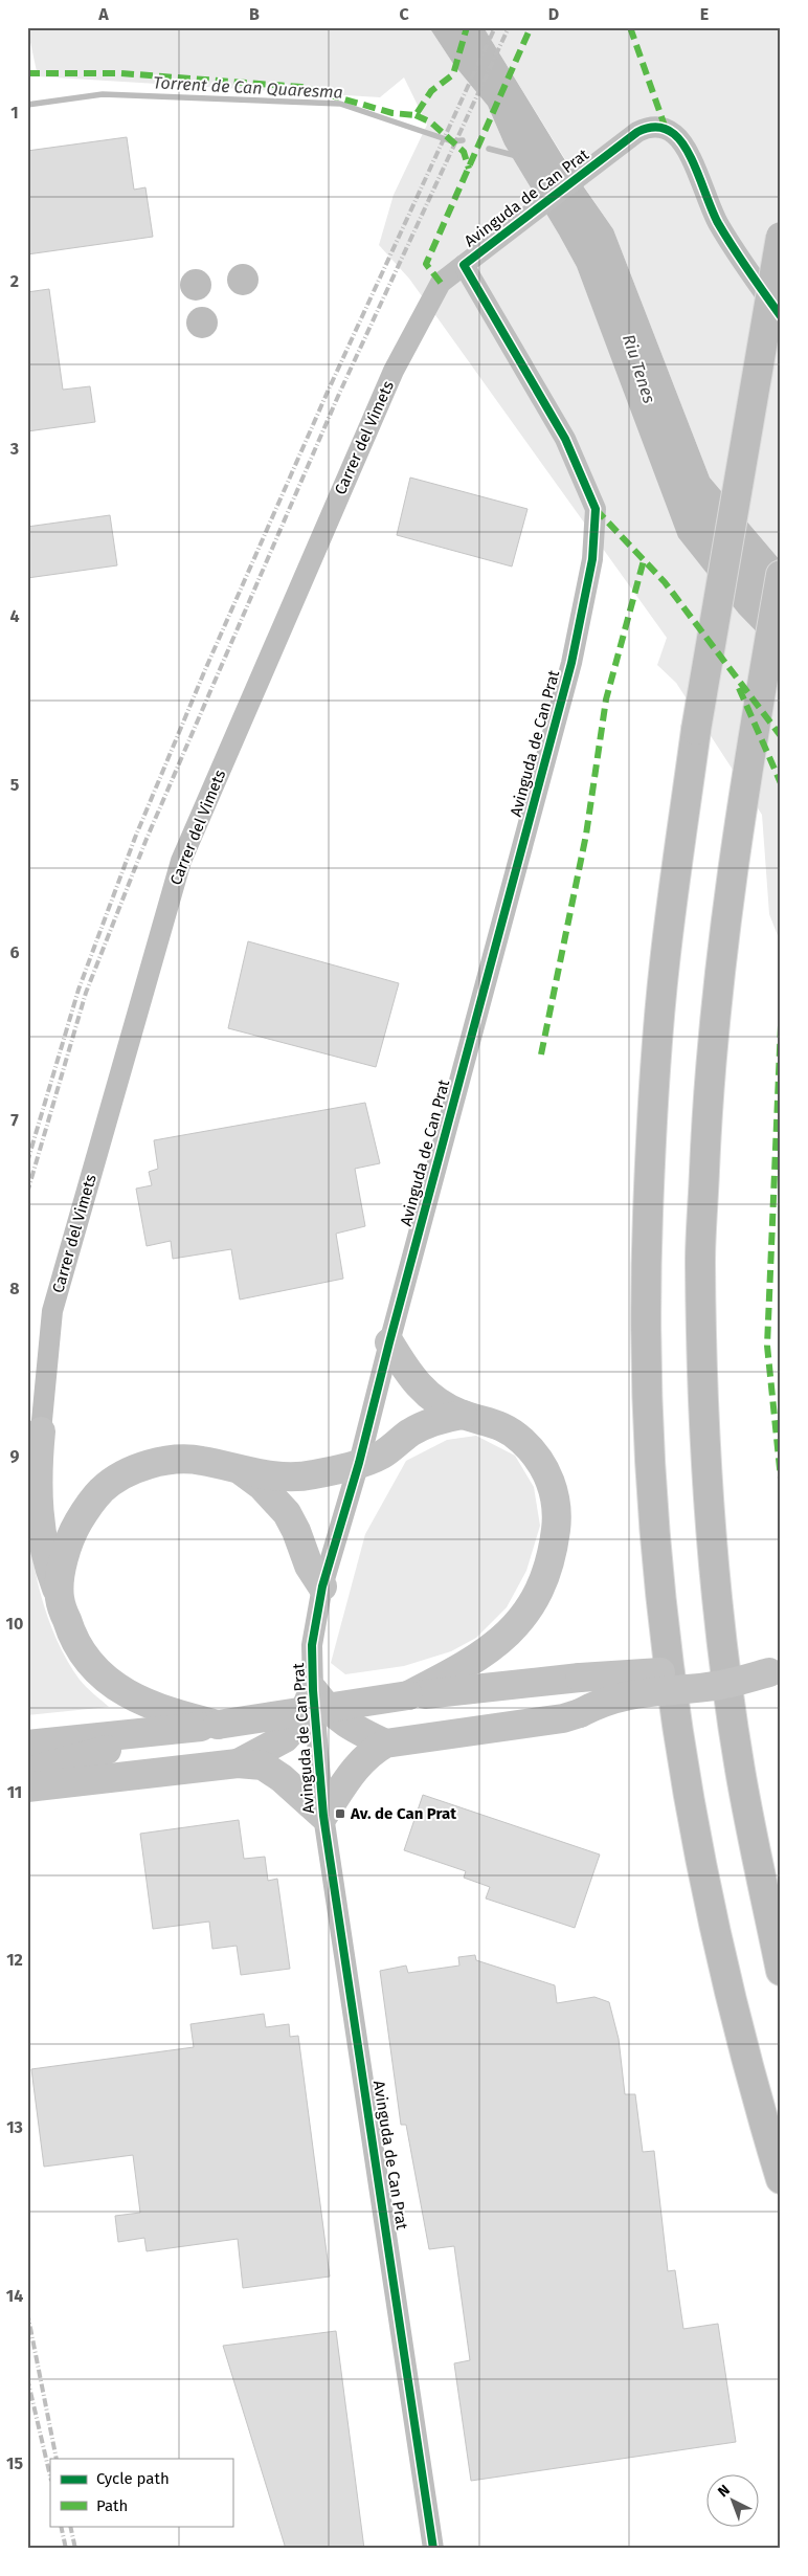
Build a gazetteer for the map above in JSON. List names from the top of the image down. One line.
{"streets":{"street":["Avinguda de Can Prat","Carrer del Vimets"]},"crossings":[["Avinguda de Can Prat","Carrer del Vimets"]],"water":["Torrent de Can Quaresma","Riu Tenes"],"places":{"transit":["Av. de Can Prat"]},"legend":["Cycle path","Path"],"north":"top left","grid":{"columns":["A","B","C","D","E"],"rows":["1","2","3","4","5","6","7","8","9","10","11","12","13","14","15"]}}
